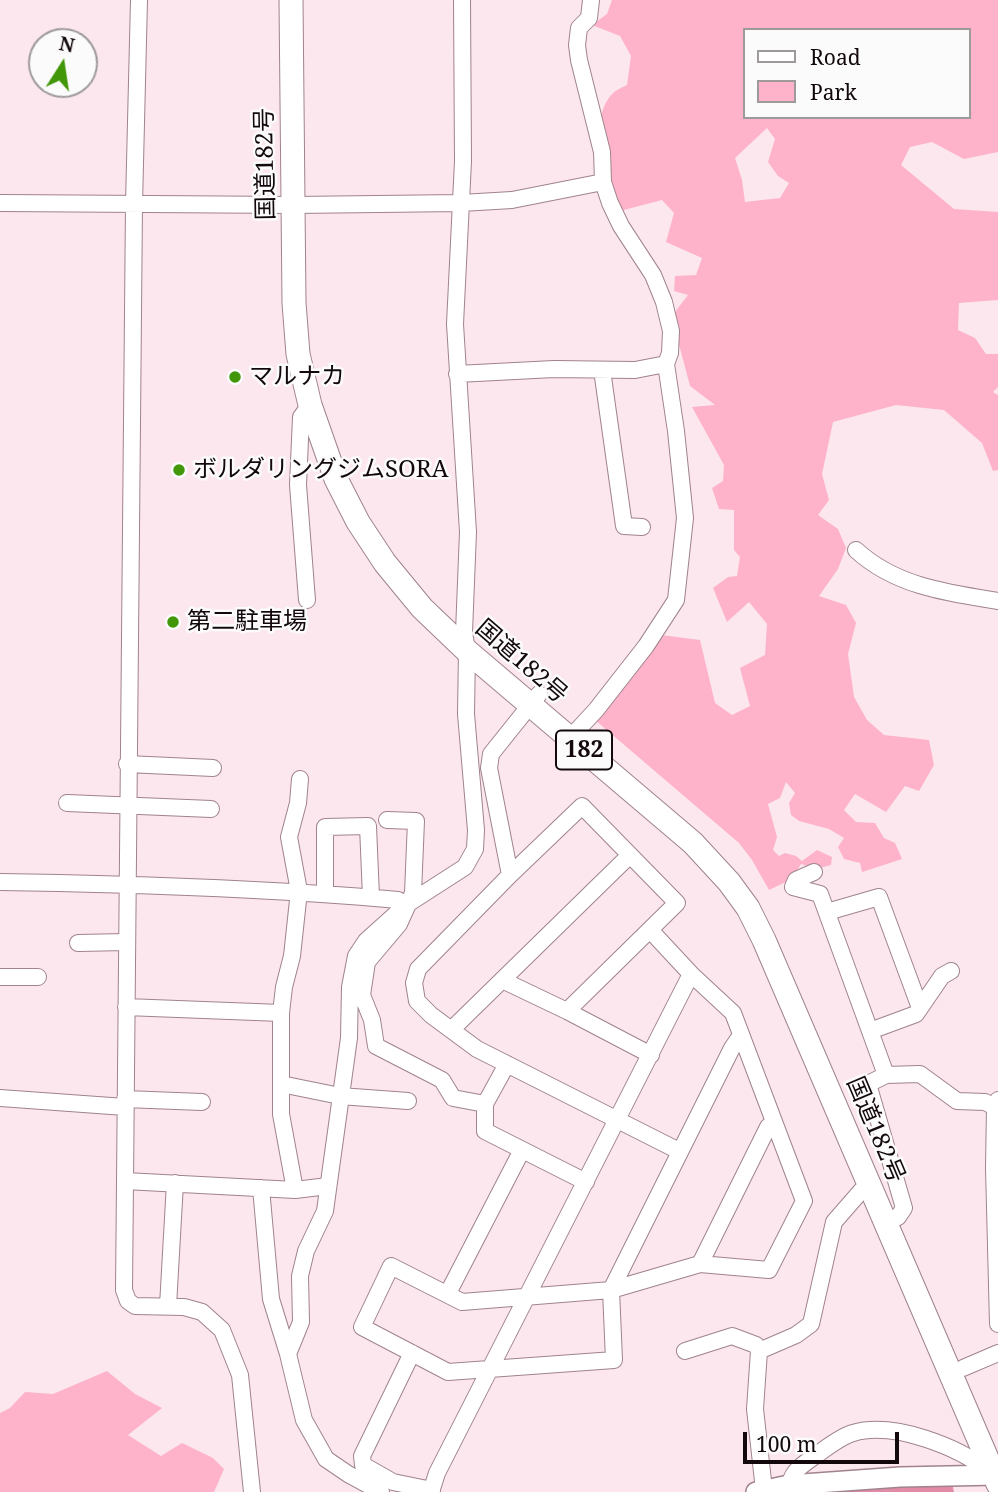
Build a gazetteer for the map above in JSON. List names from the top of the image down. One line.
{"streets":{"highway":["国道182号","182"]},"places":["マルナカ","ボルダリングジムSORA","第二駐車場"],"legend":["Road","Park"],"scale_bar":"100 m","north":"top"}
